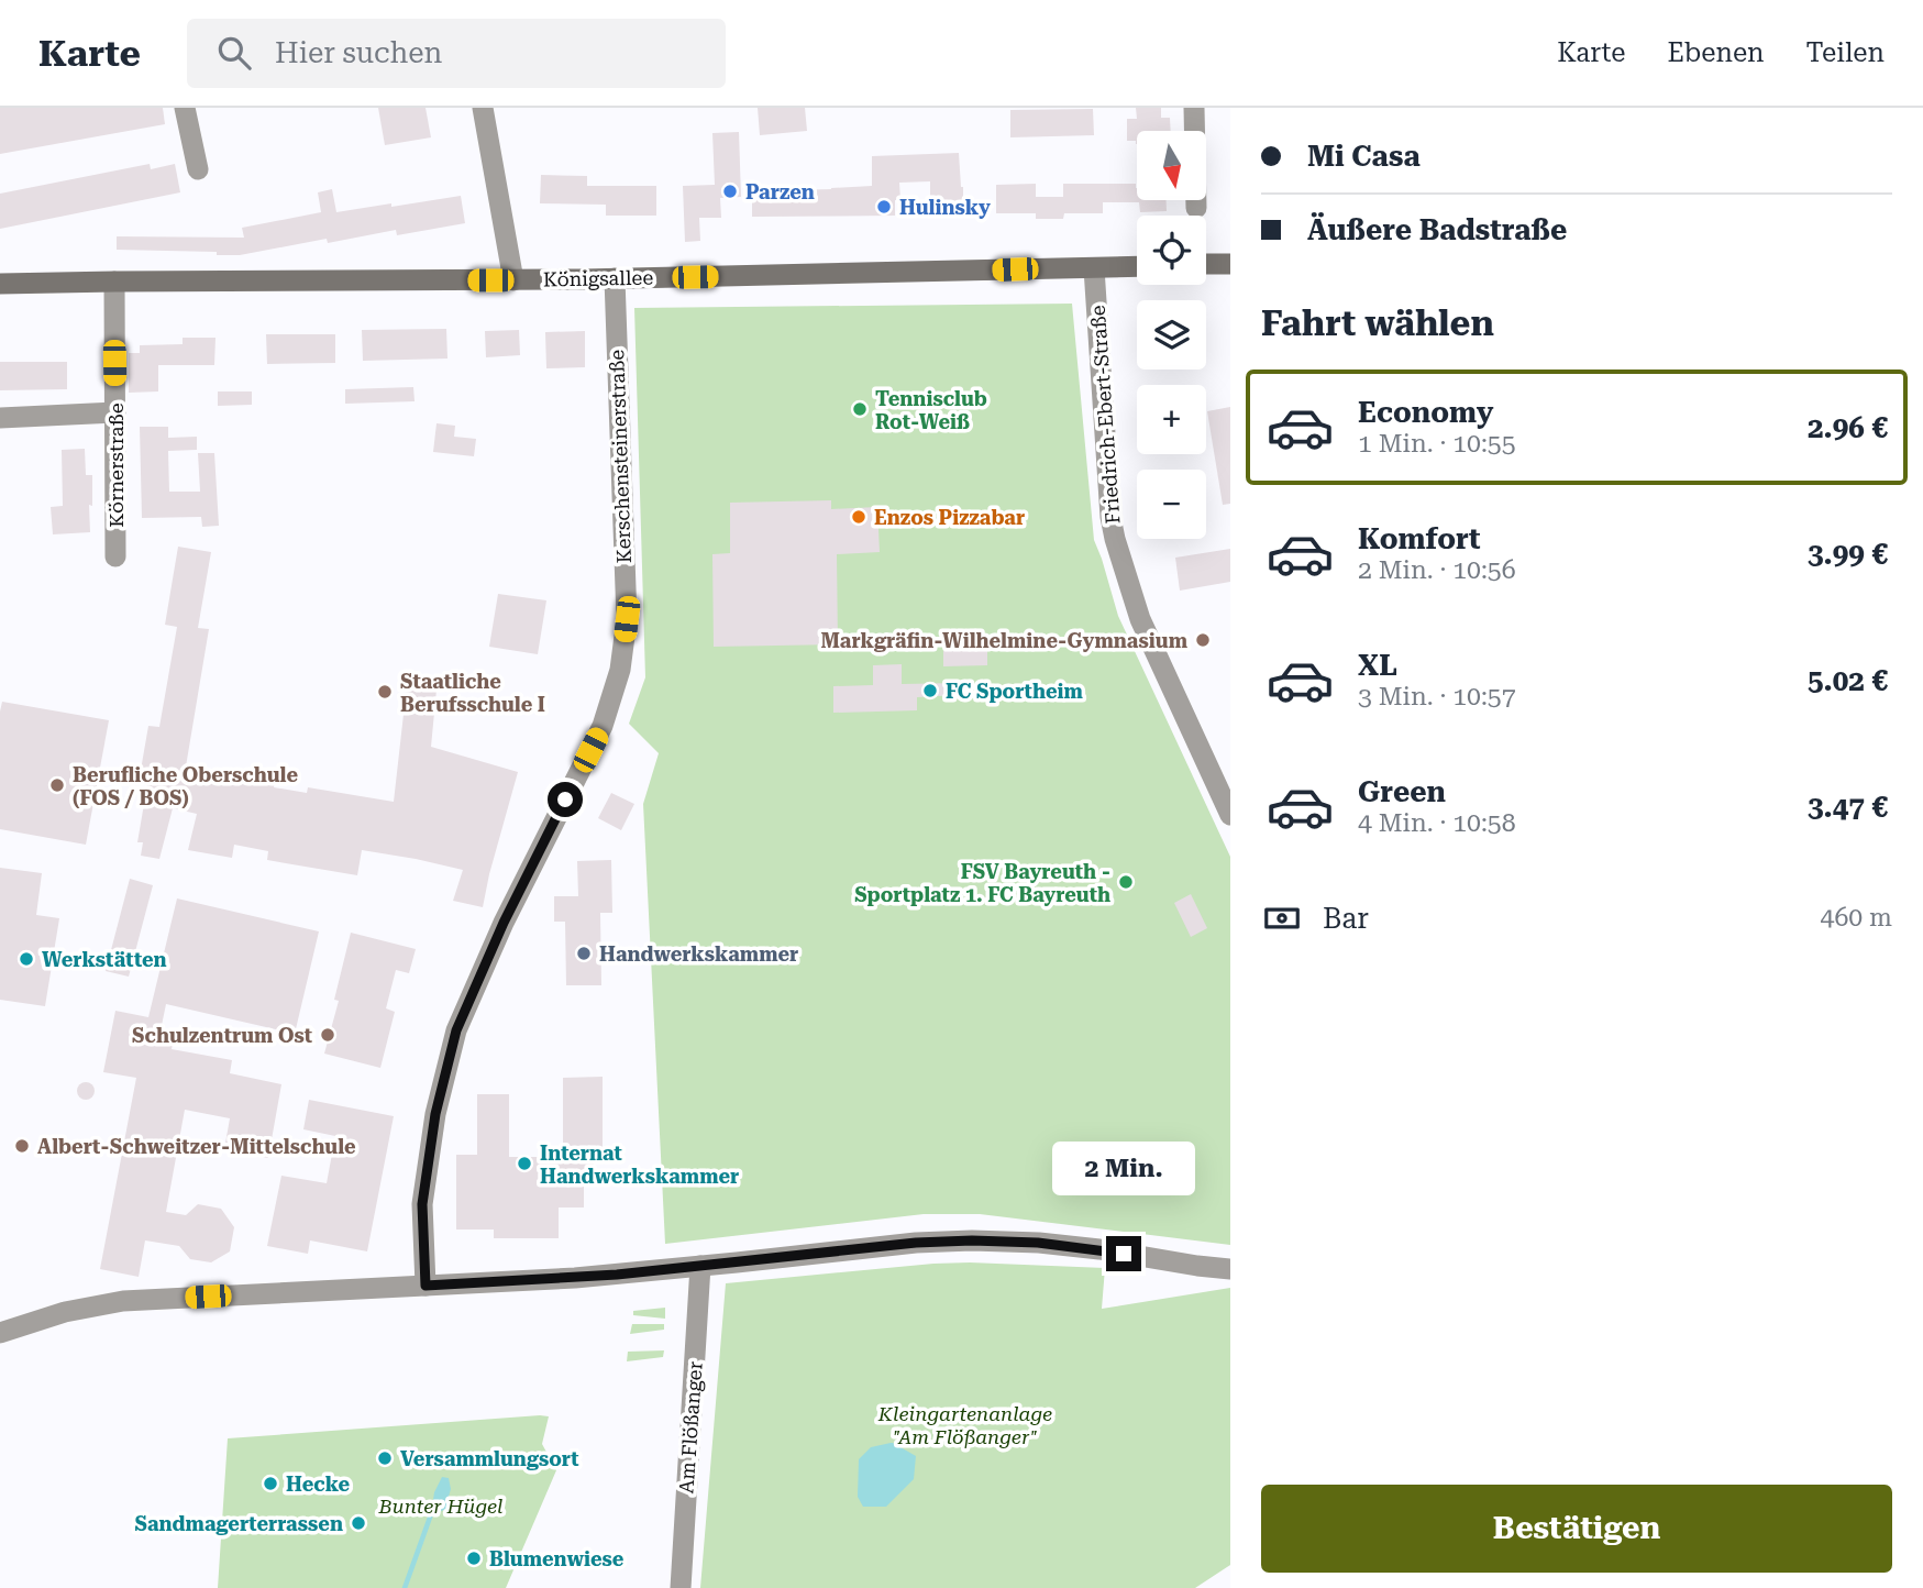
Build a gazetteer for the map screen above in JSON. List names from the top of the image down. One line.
{"streets":{"main road":["Königsallee"],"street":["Friedrich-Ebert-Straße","Kerschensteinerstraße","Körnerstraße","Am Flößanger"]},"crossings":[["Königsallee","Friedrich-Ebert-Straße"],["Königsallee","Kerschensteinerstraße"],["Königsallee","Körnerstraße"]],"parks":["Kleingartenanlage \"Am Flößanger\"","Bunter Hügel"],"places":["Parzen","Hulinsky","Tennisclub Rot-Weiß","Enzos Pizzabar","Markgräfin-Wilhelmine-Gymnasium","FC Sportheim","Staatliche Berufsschule I","Berufliche Oberschule (FOS / BOS)","FSV Bayreuth - Sportplatz 1. FC Bayreuth","Handwerkskammer","Werkstätten","Schulzentrum Ost","Albert-Schweitzer-Mittelschule","Internat Handwerkskammer","Versammlungsort","Hecke","Sandmagerterrassen","Blumenwiese"],"north":"bottom","page":{"header":"Karte","search":"Hier suchen","nav":["Karte","Ebenen","Teilen"],"banner":["Mi Casa","Äußere Badstraße"],"map_buttons":["+","−"],"heading":"Fahrt wählen","list":[{"name":"Economy","note":"1 Min. · 10:55","value":"2.96 €"},{"name":"Komfort","note":"2 Min. · 10:56","value":"3.99 €"},{"name":"XL","note":"3 Min. · 10:57","value":"5.02 €"},{"name":"Green","note":"4 Min. · 10:58","value":"3.47 €"}],"pay":["Bar","460 m"],"bubble":"2 Min.","buttons":"Bestätigen"}}
